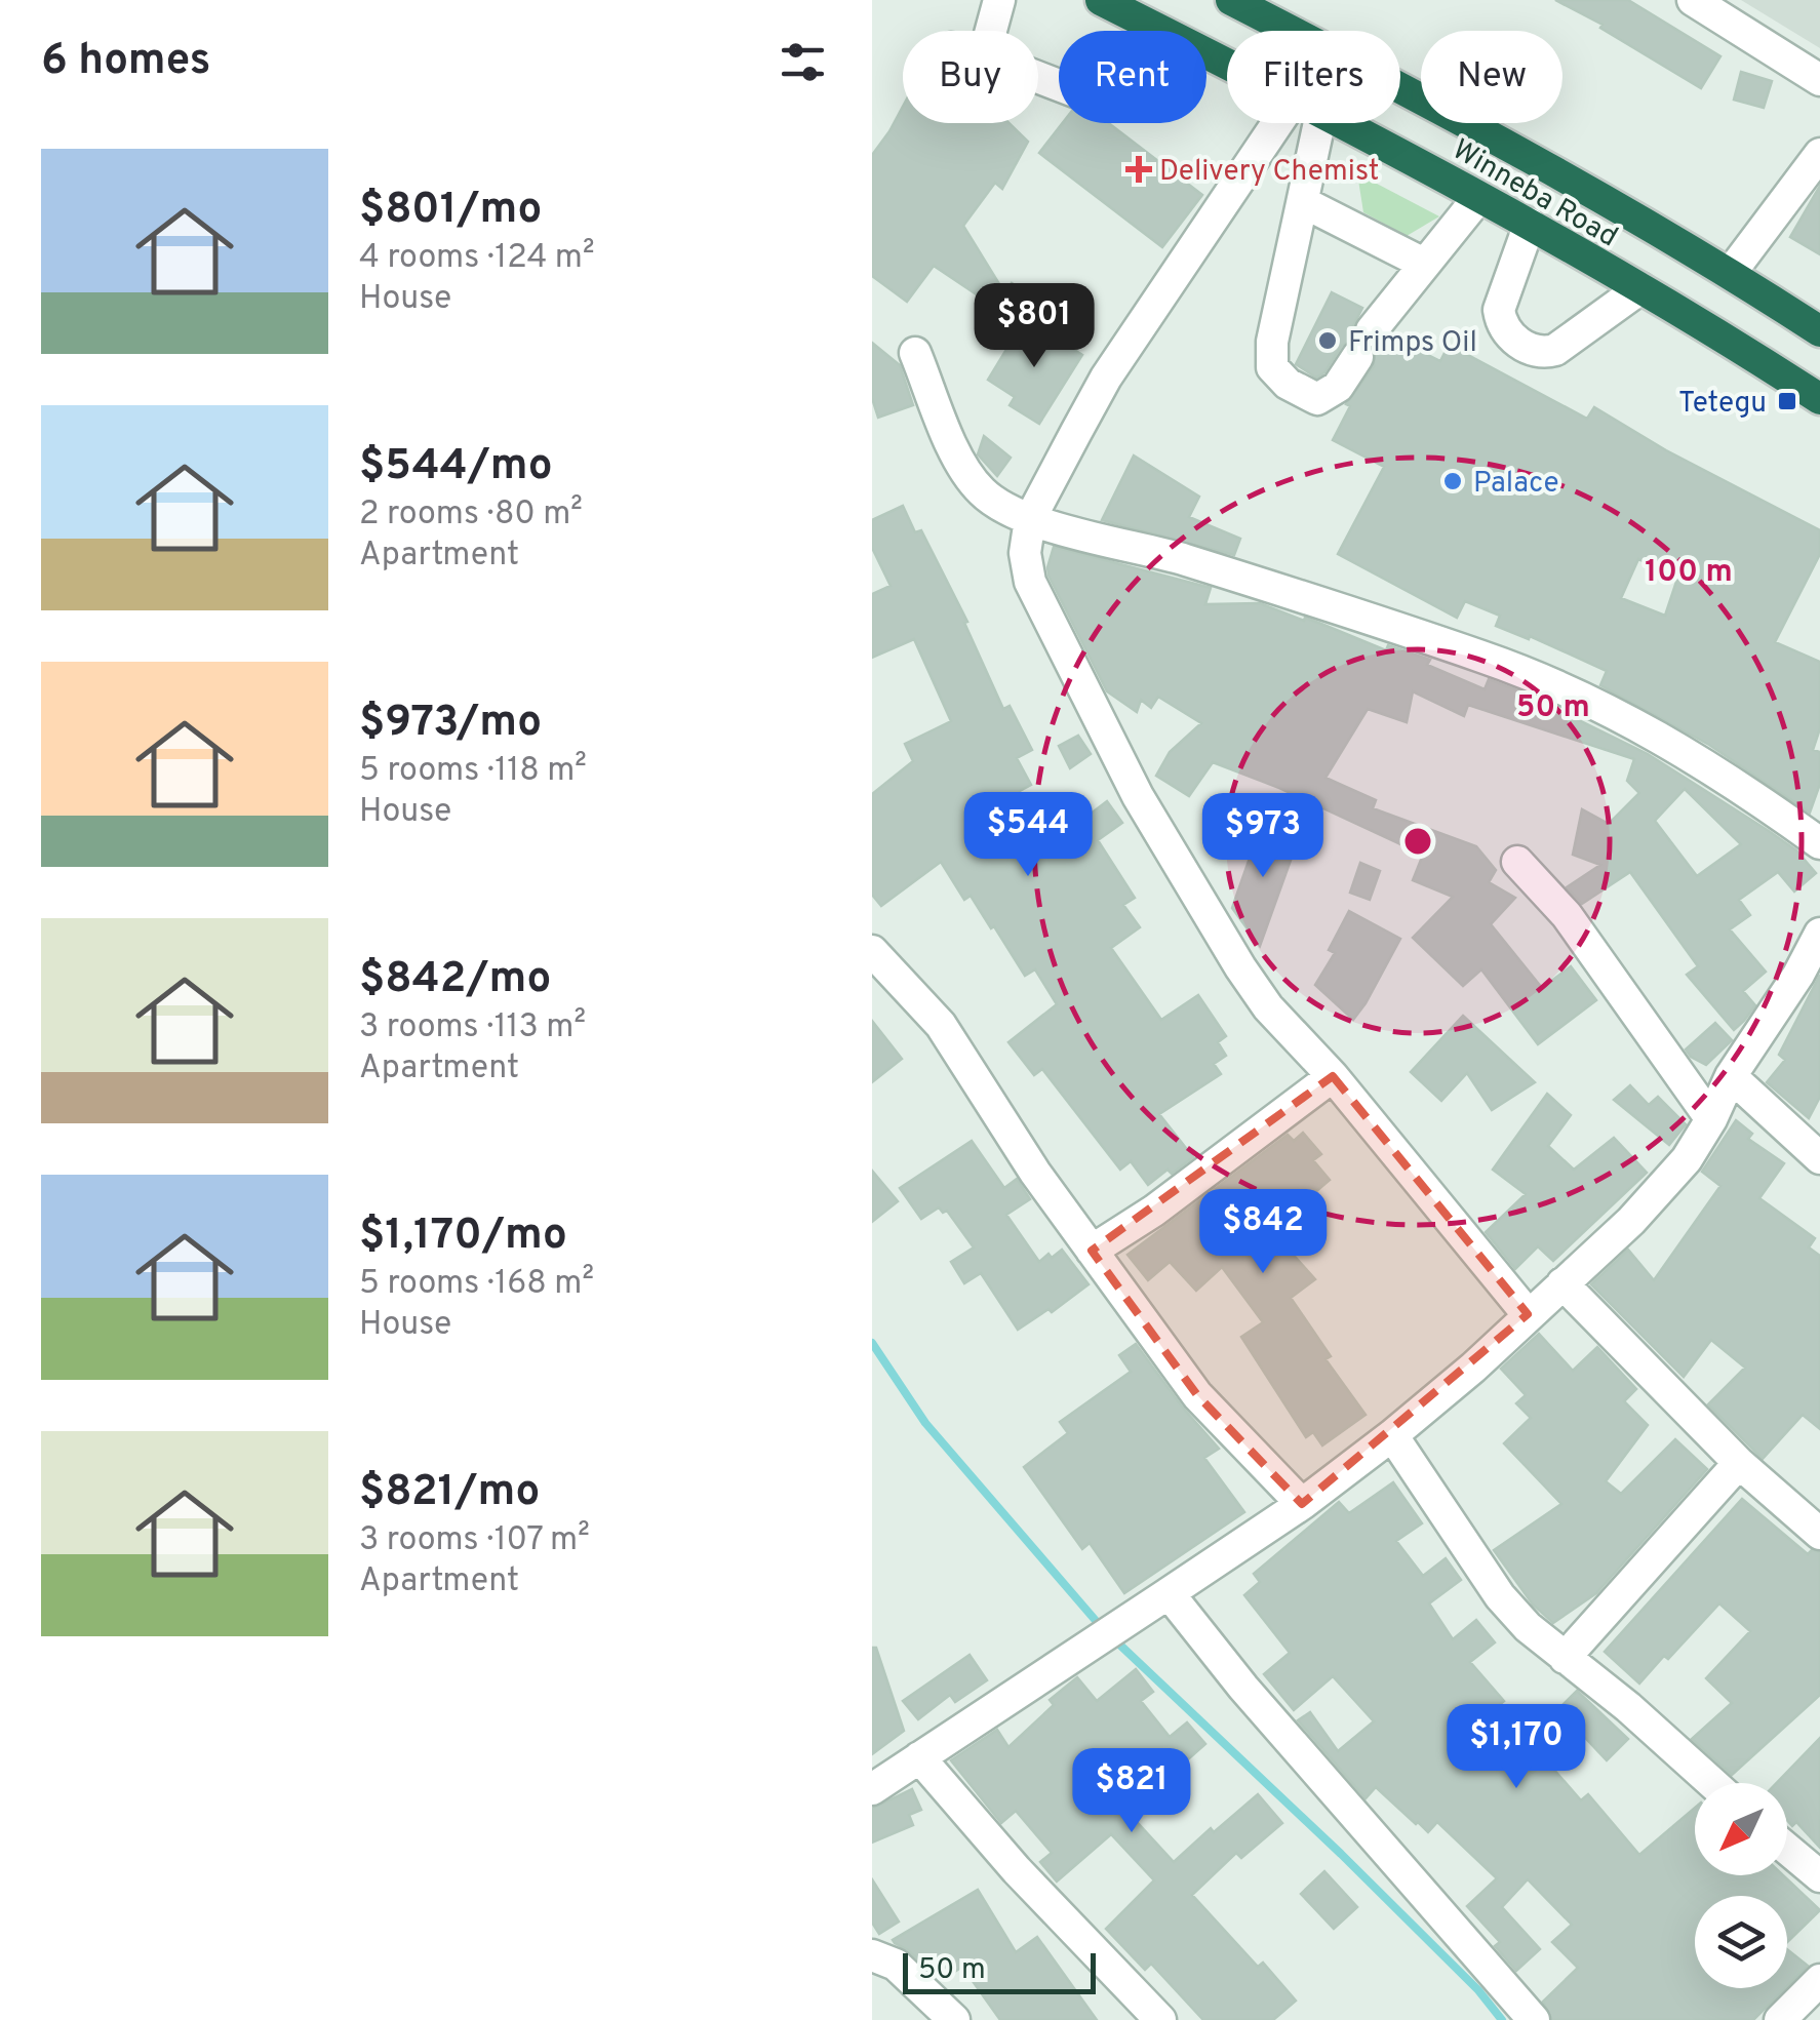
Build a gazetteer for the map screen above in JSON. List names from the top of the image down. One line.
{"streets":{"highway":["Winneba Road"]},"places":{"health":["Delivery Chemist"],"other":["Frimps Oil","Palace"],"transit":["Tetegu"]},"scale_bar":"50 m","north":"bottom left","page":{"heading":"6 homes","chip":["Buy","Rent","Filters","New"],"list":[{"name":"$801/mo","note":"4 rooms · 124 m² · House"},{"name":"$544/mo","note":"2 rooms · 80 m² · Apartment"},{"name":"$973/mo","note":"5 rooms · 118 m² · House"},{"name":"$842/mo","note":"3 rooms · 113 m² · Apartment"},{"name":"$1,170/mo","note":"5 rooms · 168 m² · House"},{"name":"$821/mo","note":"3 rooms · 107 m² · Apartment"}],"price":["$801","$544","$973","$842","$1,170","$821"],"scale":"50 m"},"rings":["100 m","50 m"]}
